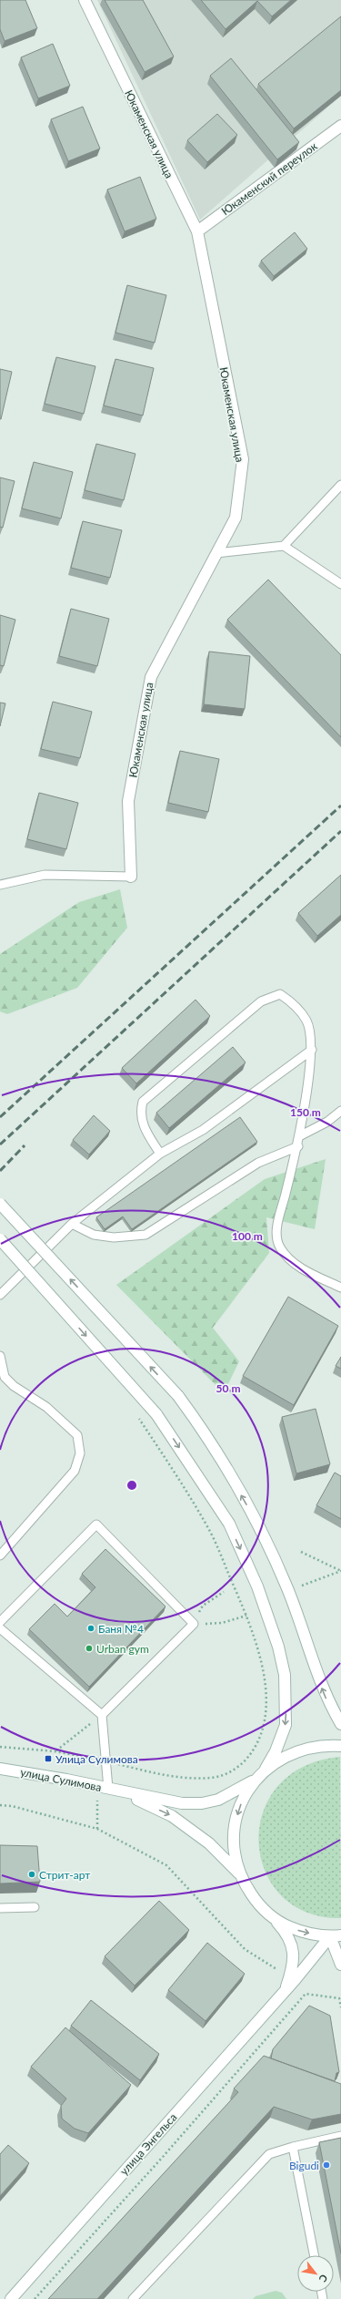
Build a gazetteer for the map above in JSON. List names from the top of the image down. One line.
{"streets":{"main road":["Юкаменская улица","Юкаменский переулок","улица Сулимова","улица Энгельса"]},"crossings":[["Юкаменская улица","Юкаменский переулок"]],"places":{"other":["Баня №4","Urban gym","Стрит-арт","Bigudi"],"transit":["Улица Сулимова"]},"north":"bottom right","rings":["150 m","100 m","50 m"]}
